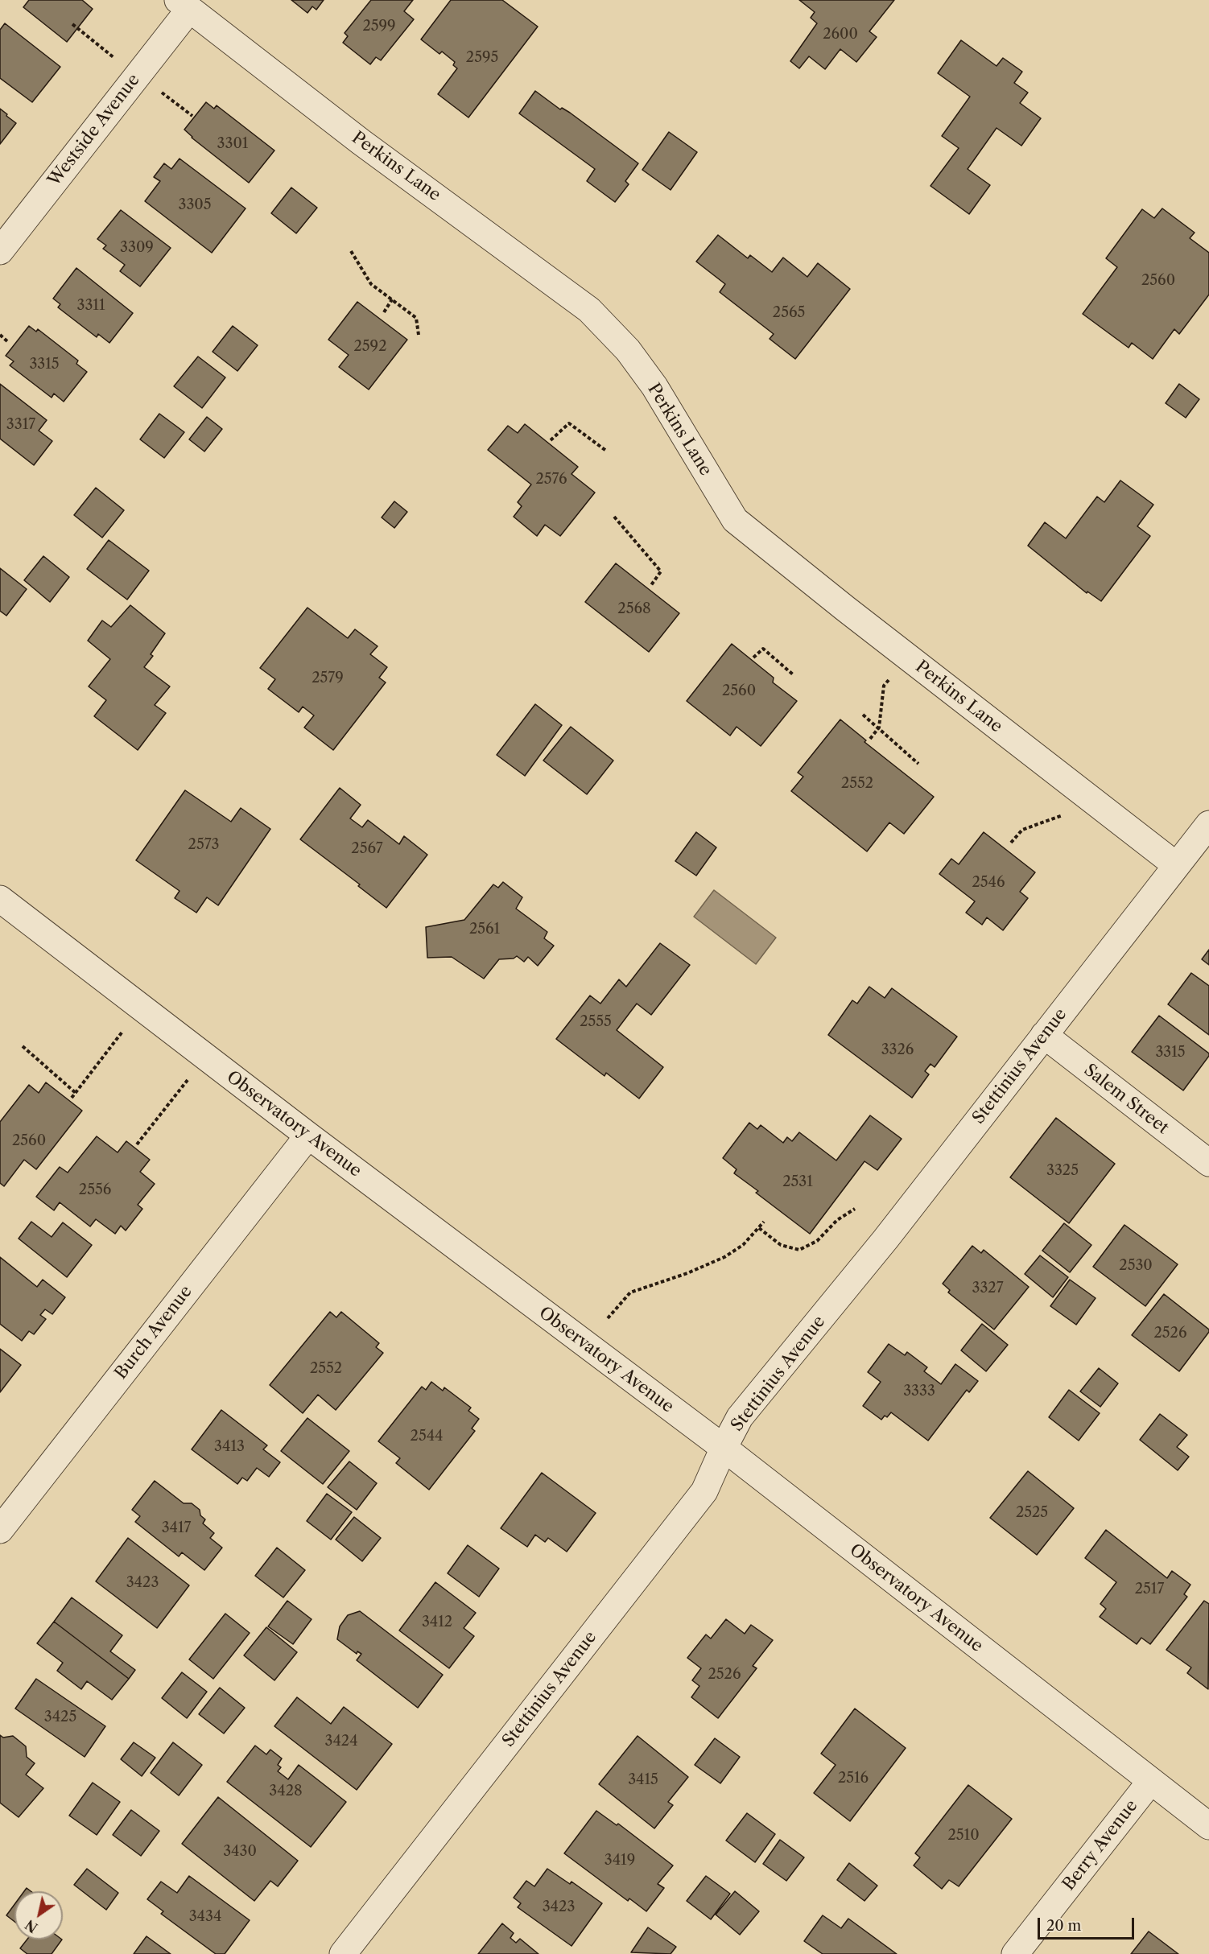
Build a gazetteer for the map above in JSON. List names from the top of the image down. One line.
{"streets":{"street":["Westside Avenue","Perkins Lane","Stettinius Avenue","Salem Street","Observatory Avenue","Burch Avenue","Berry Avenue"]},"crossings":[["Westside Avenue","Perkins Lane"],["Perkins Lane","Stettinius Avenue"],["Stettinius Avenue","Salem Street"],["Stettinius Avenue","Observatory Avenue"],["Observatory Avenue","Burch Avenue"],["Observatory Avenue","Berry Avenue"]],"house_numbers":["2599","2600","2595","3301","3305","3309","2560","3311","2565","2592","3315","3317","2576","2568","2579","2560","2552","2573","2567","2546","2561","2555","3326","3315","2560","3325","2531","2556","2530","3327","2526","2552","3333","2544","3413","2525","3417","3423","2517","3412","2526","3425","3424","2516","3415","3428","2510","3430","3419","3423","3434"],"scale_bar":"20 m","north":"bottom left"}
